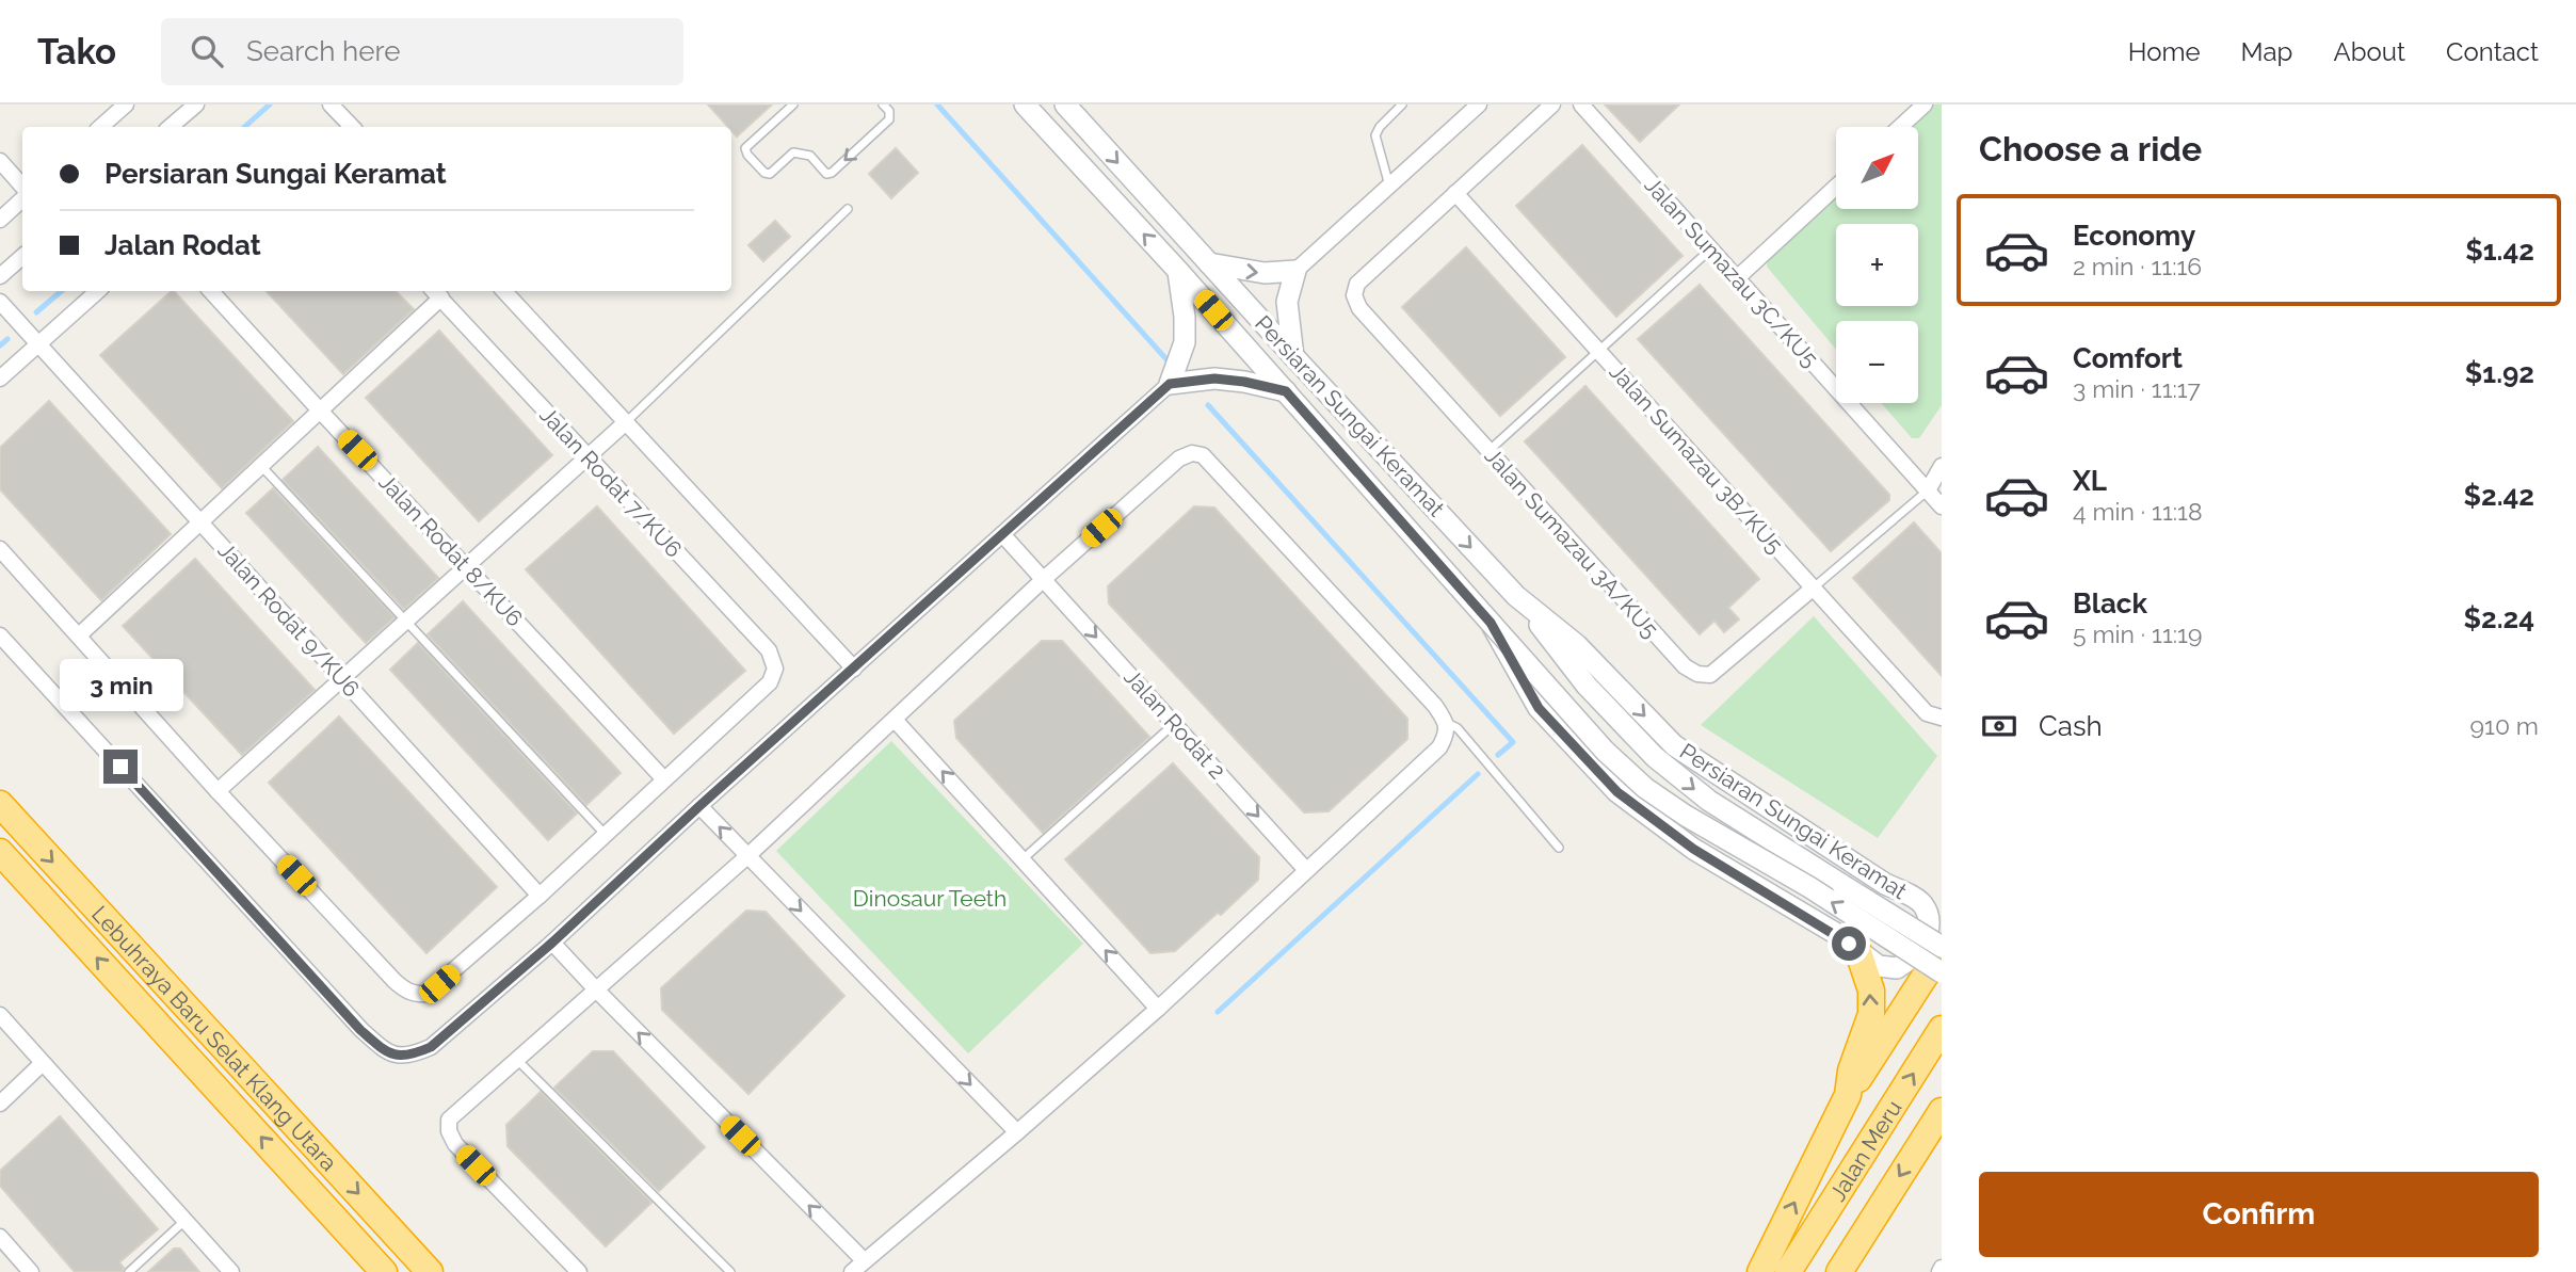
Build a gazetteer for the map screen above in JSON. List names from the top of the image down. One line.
{"streets":{"highway":["Lebuhraya Baru Selat Klang Utara","Jalan Meru"],"street":["Jalan Sumazau 3C/KU5","Persiaran Sungai Keramat","Jalan Sumazau 3B/KU5","Jalan Rodat 7/KU6","Jalan Sumazau 3A/KU5","Jalan Rodat 8/KU6","Jalan Rodat 9/KU6","Jalan Rodat 2"]},"crossings":[["Jalan Sumazau 3B/KU5","Jalan Sumazau 3A/KU5"],["Jalan Rodat 7/KU6","Jalan Rodat 8/KU6"]],"one_way":["Jalan Rodat 2"],"parks":["Dinosaur Teeth"],"north":"top right","page":{"header":"Tako","search":"Search here","nav":["Home","Map","About","Contact"],"heading":"Choose a ride","map_buttons":["+","−"],"banner":["Persiaran Sungai Keramat","Jalan Rodat"],"list":[{"name":"Economy","note":"2 min · 11:16","value":"$1.42"},{"name":"Comfort","note":"3 min · 11:17","value":"$1.92"},{"name":"XL","note":"4 min · 11:18","value":"$2.42"},{"name":"Black","note":"5 min · 11:19","value":"$2.24"}],"bubble":"3 min","pay":["Cash","910 m"],"buttons":"Confirm"}}
